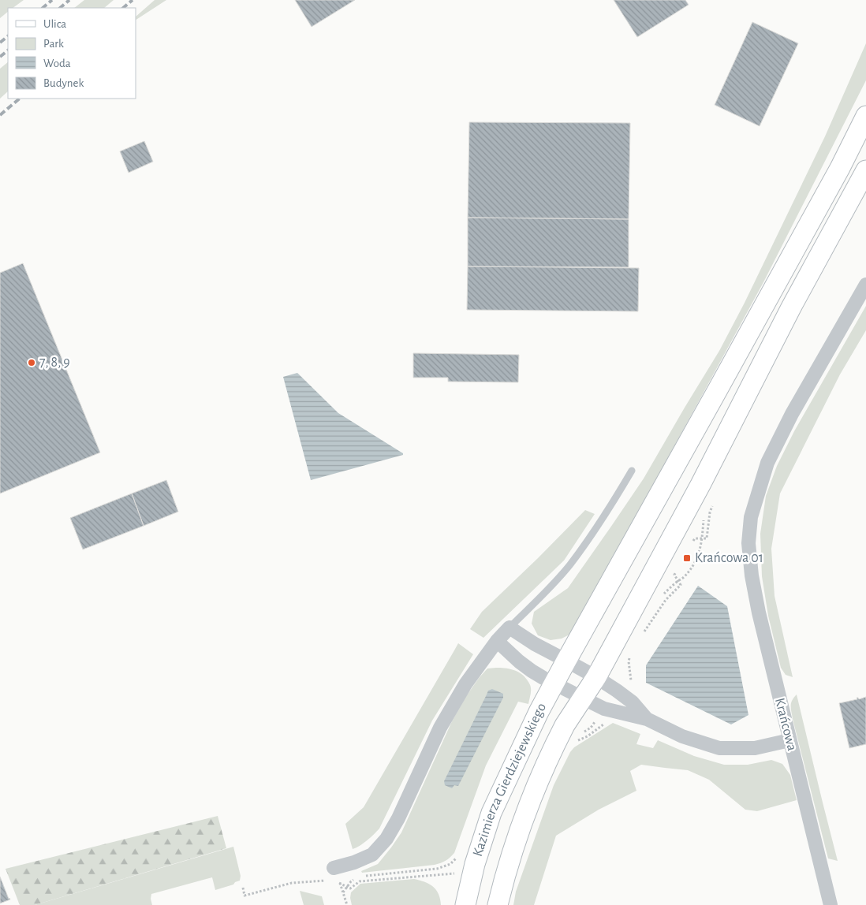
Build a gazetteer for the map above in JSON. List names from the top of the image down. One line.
{"streets":{"street":["Krańcowa","Kazimierza Gierdziejewskiego"]},"places":{"other":["7, 8, 9"],"transit":["Krańcowa 01"]},"legend":["Ulica","Park","Woda","Budynek"]}
